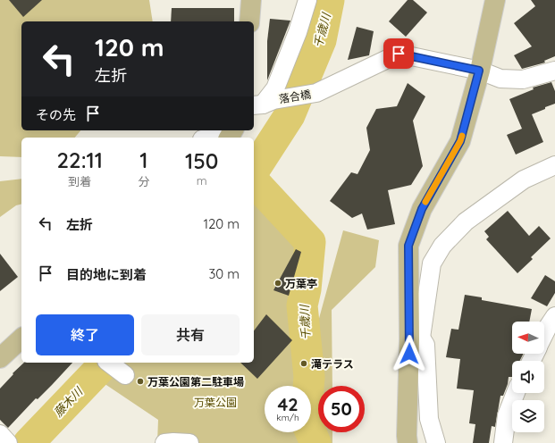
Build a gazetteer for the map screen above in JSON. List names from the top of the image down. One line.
{"streets":{"street":["落合橋"]},"water":["千歳川","藤木川"],"parks":["万葉公園"],"places":["万葉亭","滝テラス","万葉公園第二駐車場"],"north":"left","page":{"turn":["120 m","左折"],"then":"その先","eta":["22:11","到着","1","分","150","m"],"list":[{"name":"左折","value":"120 m"},{"name":"目的地に到着","value":"30 m"}],"buttons":["終了","共有"],"speed":"42 km/h","limit":"50"}}
